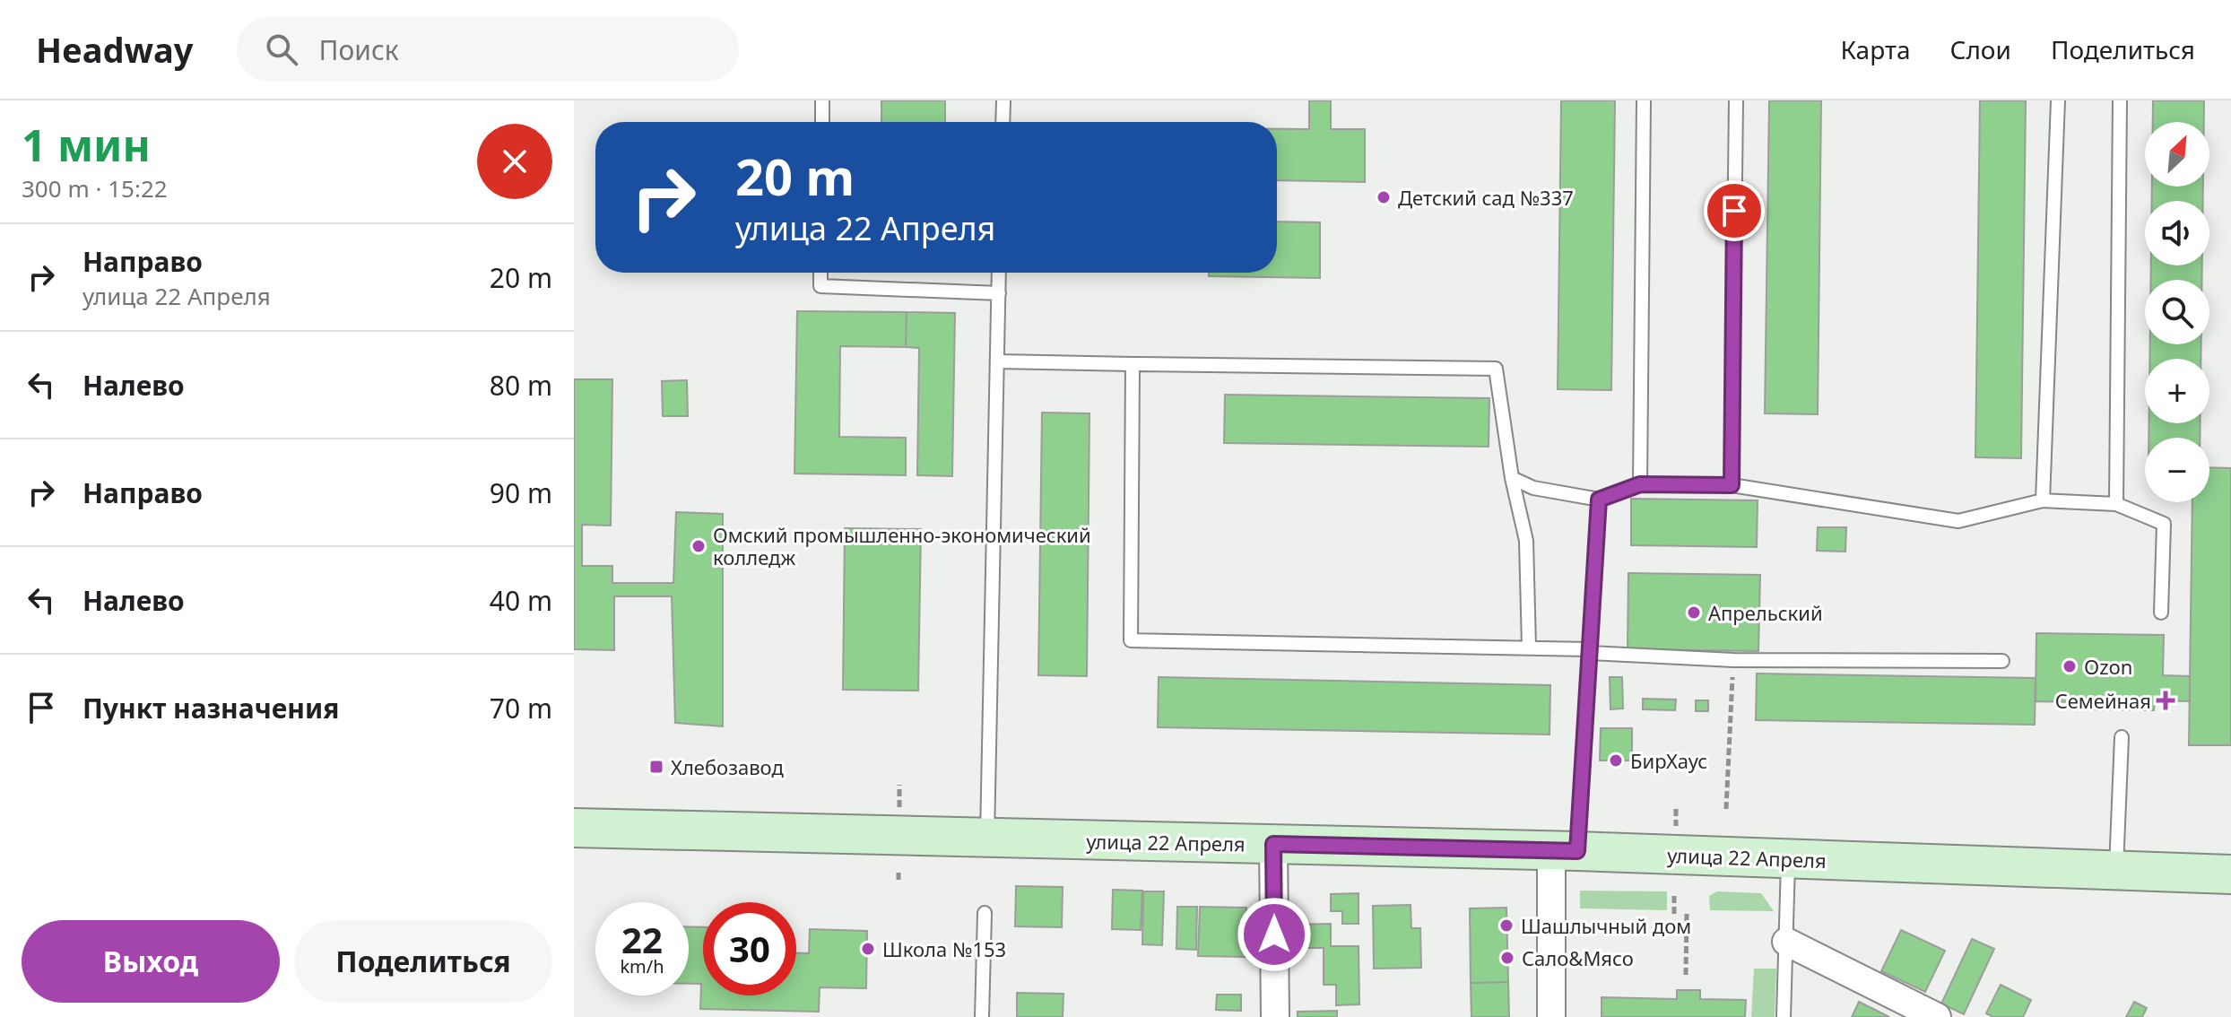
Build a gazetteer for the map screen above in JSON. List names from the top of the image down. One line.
{"streets":{"main road":["улица 22 Апреля"]},"places":{"other":["Детский сад №337","Омский промышленно-экономический колледж","Апрельский","Ozon","БирХаус","Шашлычный дом","Школа №153","Сало&Мясо"],"health":["Семейная"],"transit":["Хлебозавод"]},"north":"top right","page":{"header":"Headway","search":"Поиск","nav":["Карта","Слои","Поделиться"],"heading":["1 мин","300 m · 15:22"],"map_buttons":["+","−"],"turn":["20 m","улица 22 Апреля"],"list":[{"name":"Направо","note":"улица 22 Апреля","value":"20 m"},{"name":"Налево","value":"80 m"},{"name":"Направо","value":"90 m"},{"name":"Налево","value":"40 m"},{"name":"Пункт назначения","value":"70 m"}],"speed":"22 km/h","limit":"30","buttons":["Выход","Поделиться"]}}
